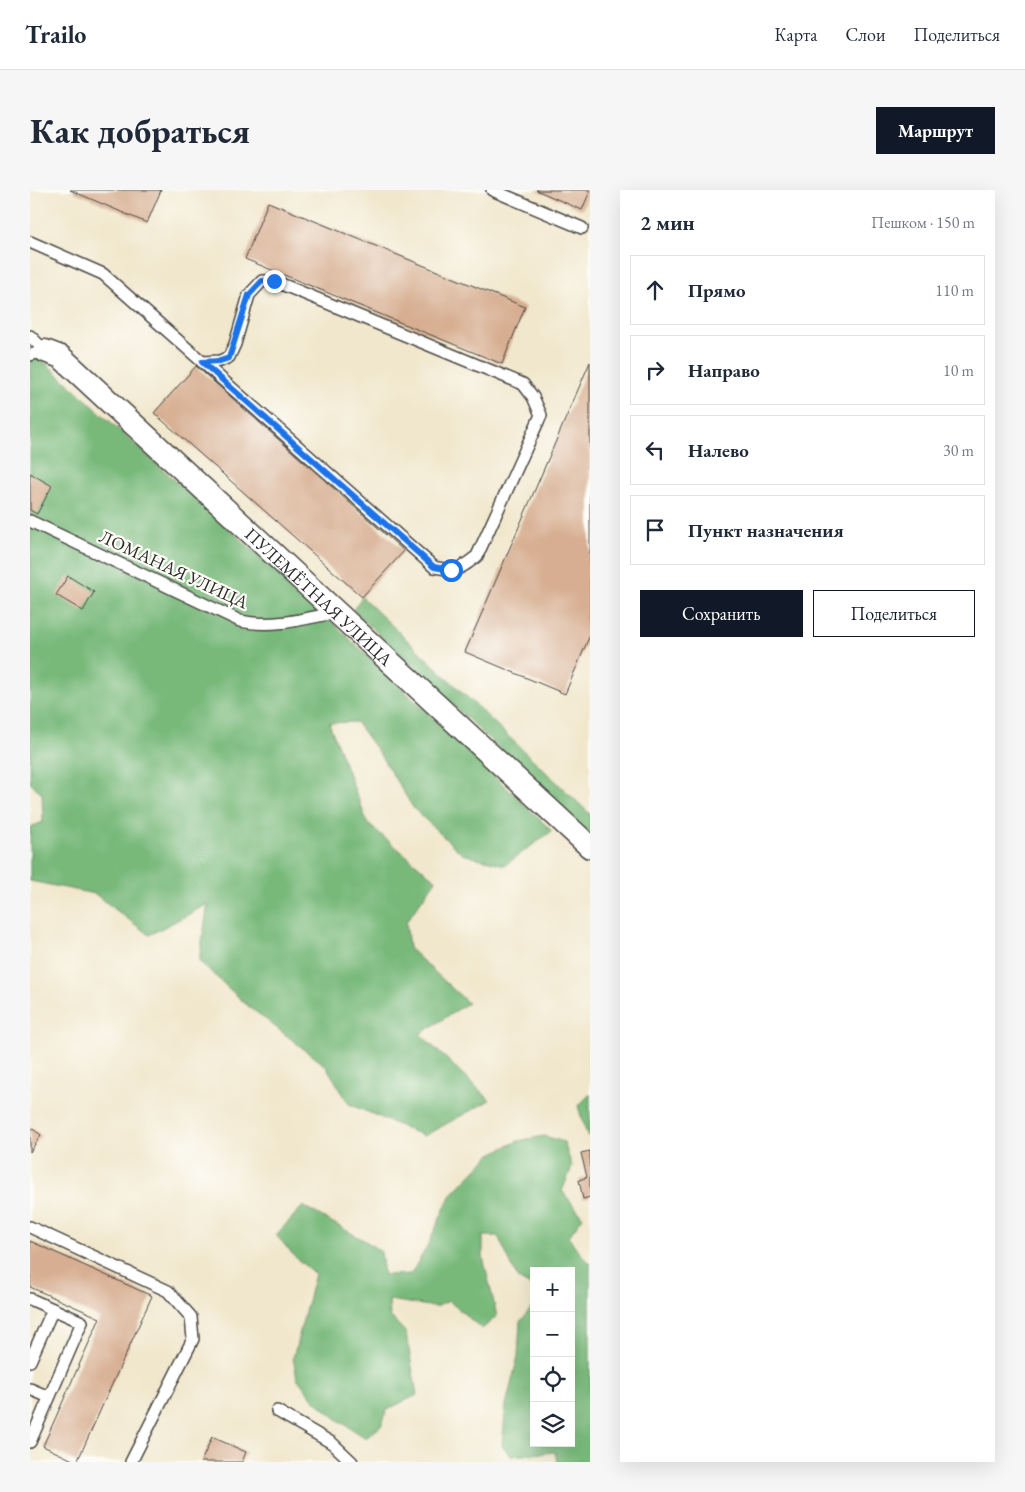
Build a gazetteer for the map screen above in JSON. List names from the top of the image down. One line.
{"streets":{"street":["ПУЛЕМЁТНАЯ УЛИЦА"],"lane":["ЛОМАНАЯ УЛИЦА"]},"crossings":[["ЛОМАНАЯ УЛИЦА","ПУЛЕМЁТНАЯ УЛИЦА"]],"page":{"header":"Trailo","nav":["Карта","Слои","Поделиться"],"buttons":["Маршрут",["Сохранить","Поделиться"]],"title":"Как добраться","heading":["2 мин","Пешком · 150 m"],"list":[["Прямо","110 m"],["Направо","10 m"],["Налево","30 m"],"Пункт назначения"],"map_buttons":["+","−"]}}
